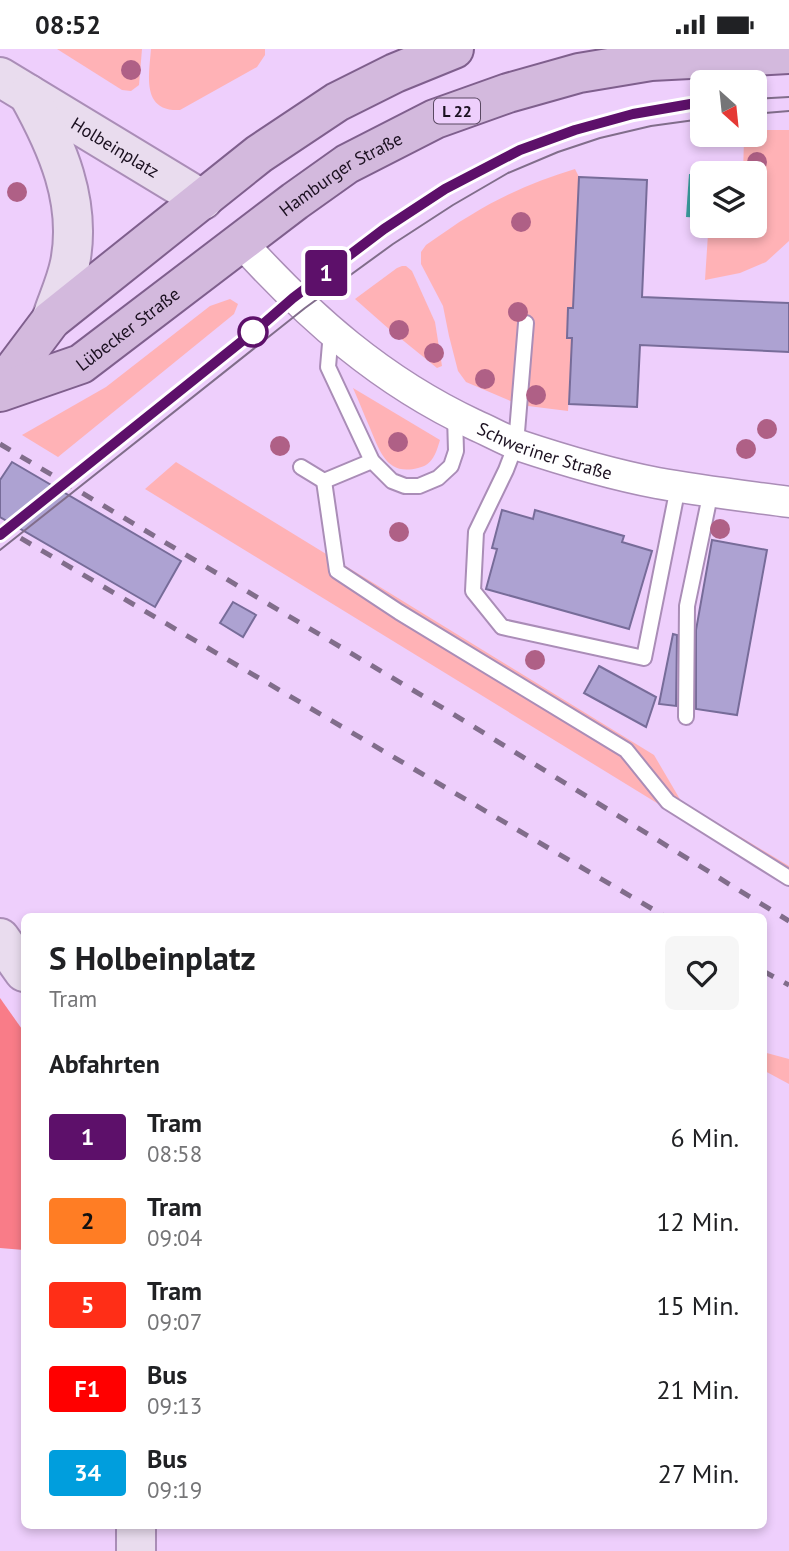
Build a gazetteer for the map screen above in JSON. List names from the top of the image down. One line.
{"streets":{"main road":["L 22","Hamburger Straße","Lübecker Straße"],"street":["Holbeinplatz","Schweriner Straße"]},"crossings":[["L 22","Holbeinplatz"],["L 22","Lübecker Straße"],["Holbeinplatz","Lübecker Straße"],["Hamburger Straße","Lübecker Straße"]],"lines":["tram line 1"],"north":"bottom right","page":{"status":"08:52","on_map":"1","heading":[["S Holbeinplatz","Tram"],"Abfahrten"],"list":[{"mark":"1","name":"Tram","note":"08:58","value":"6 Min."},{"mark":"2","name":"Tram","note":"09:04","value":"12 Min."},{"mark":"5","name":"Tram","note":"09:07","value":"15 Min."},{"mark":"F1","name":"Bus","note":"09:13","value":"21 Min."},{"mark":"34","name":"Bus","note":"09:19","value":"27 Min."}]}}
